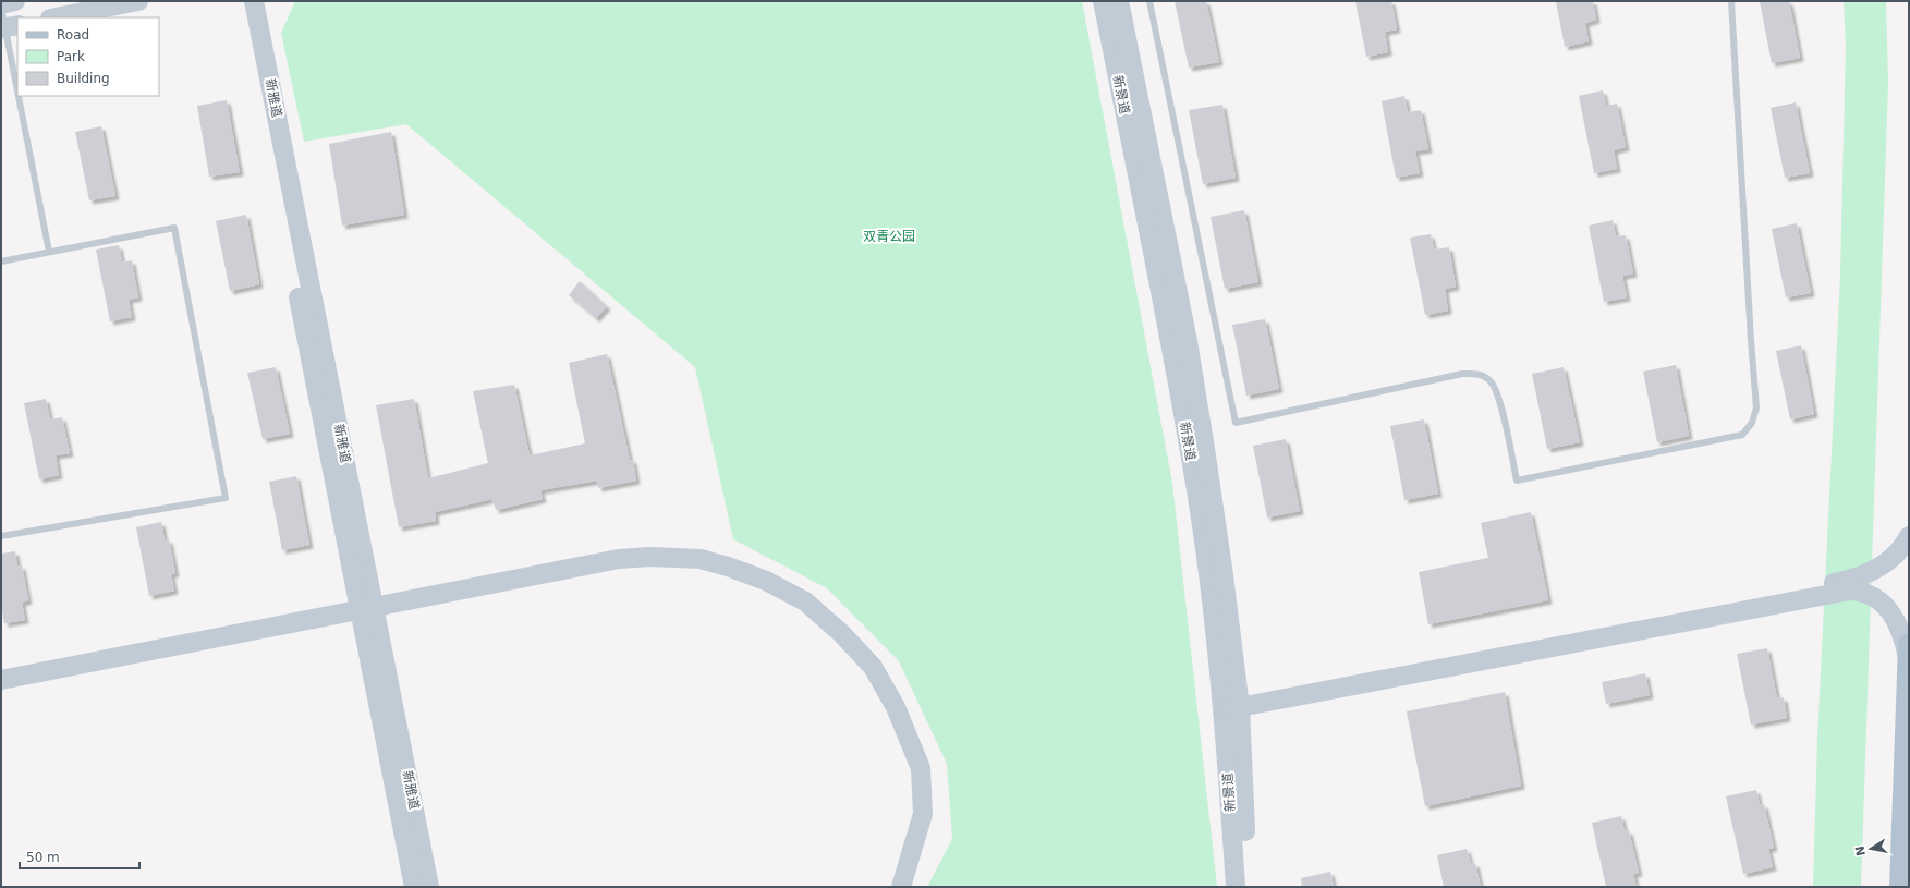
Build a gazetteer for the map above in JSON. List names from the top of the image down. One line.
{"streets":{"street":["新景道","新雅道"]},"parks":["双青公园"],"legend":["Road","Park","Building"],"scale_bar":"50 m","north":"left"}
